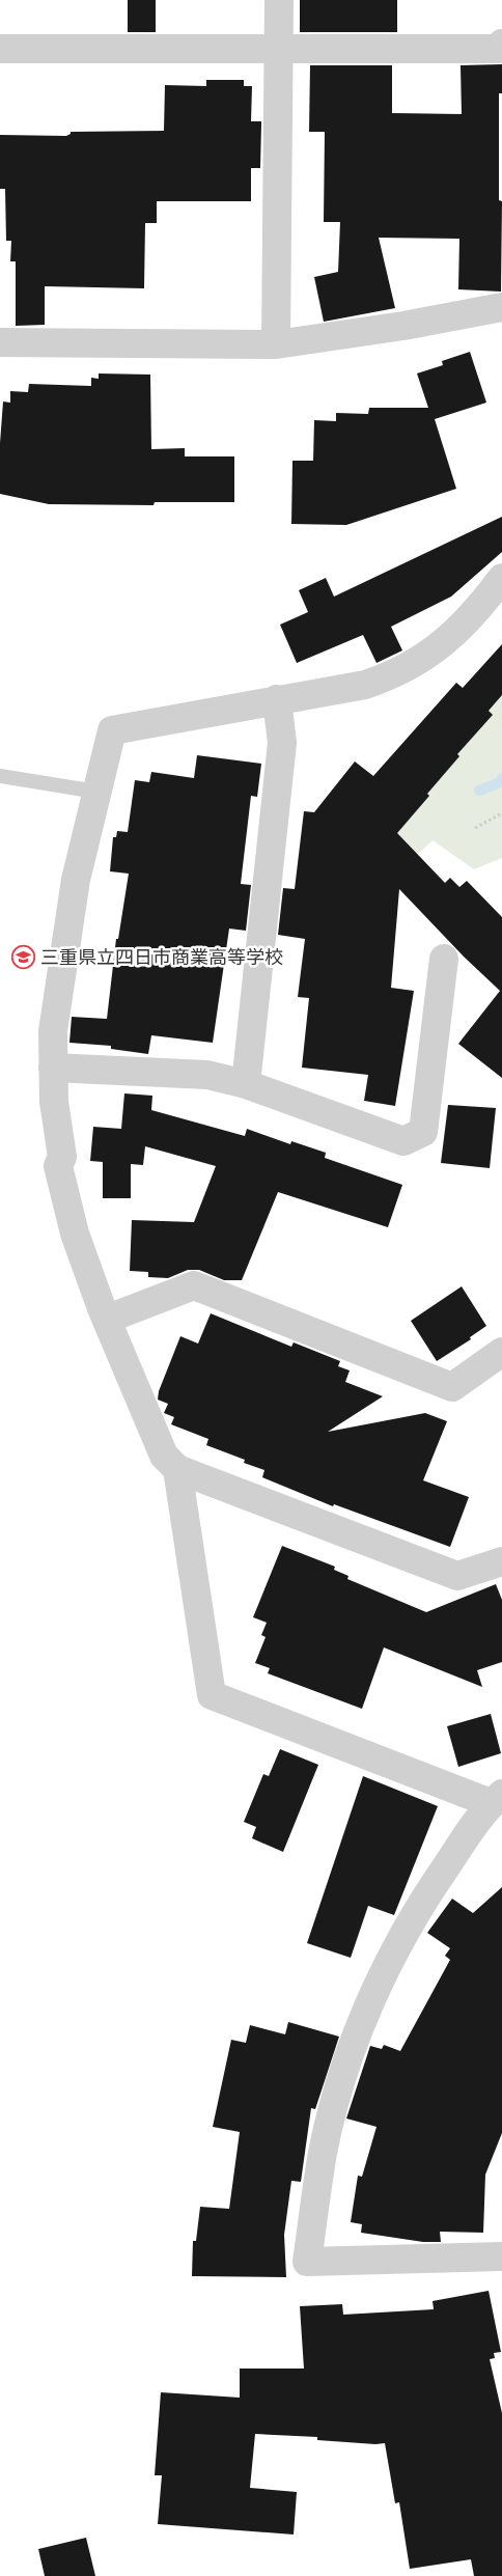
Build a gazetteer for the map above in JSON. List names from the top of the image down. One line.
{"places":{"school or university":["三重県立四日市商業高等学校"]}}
